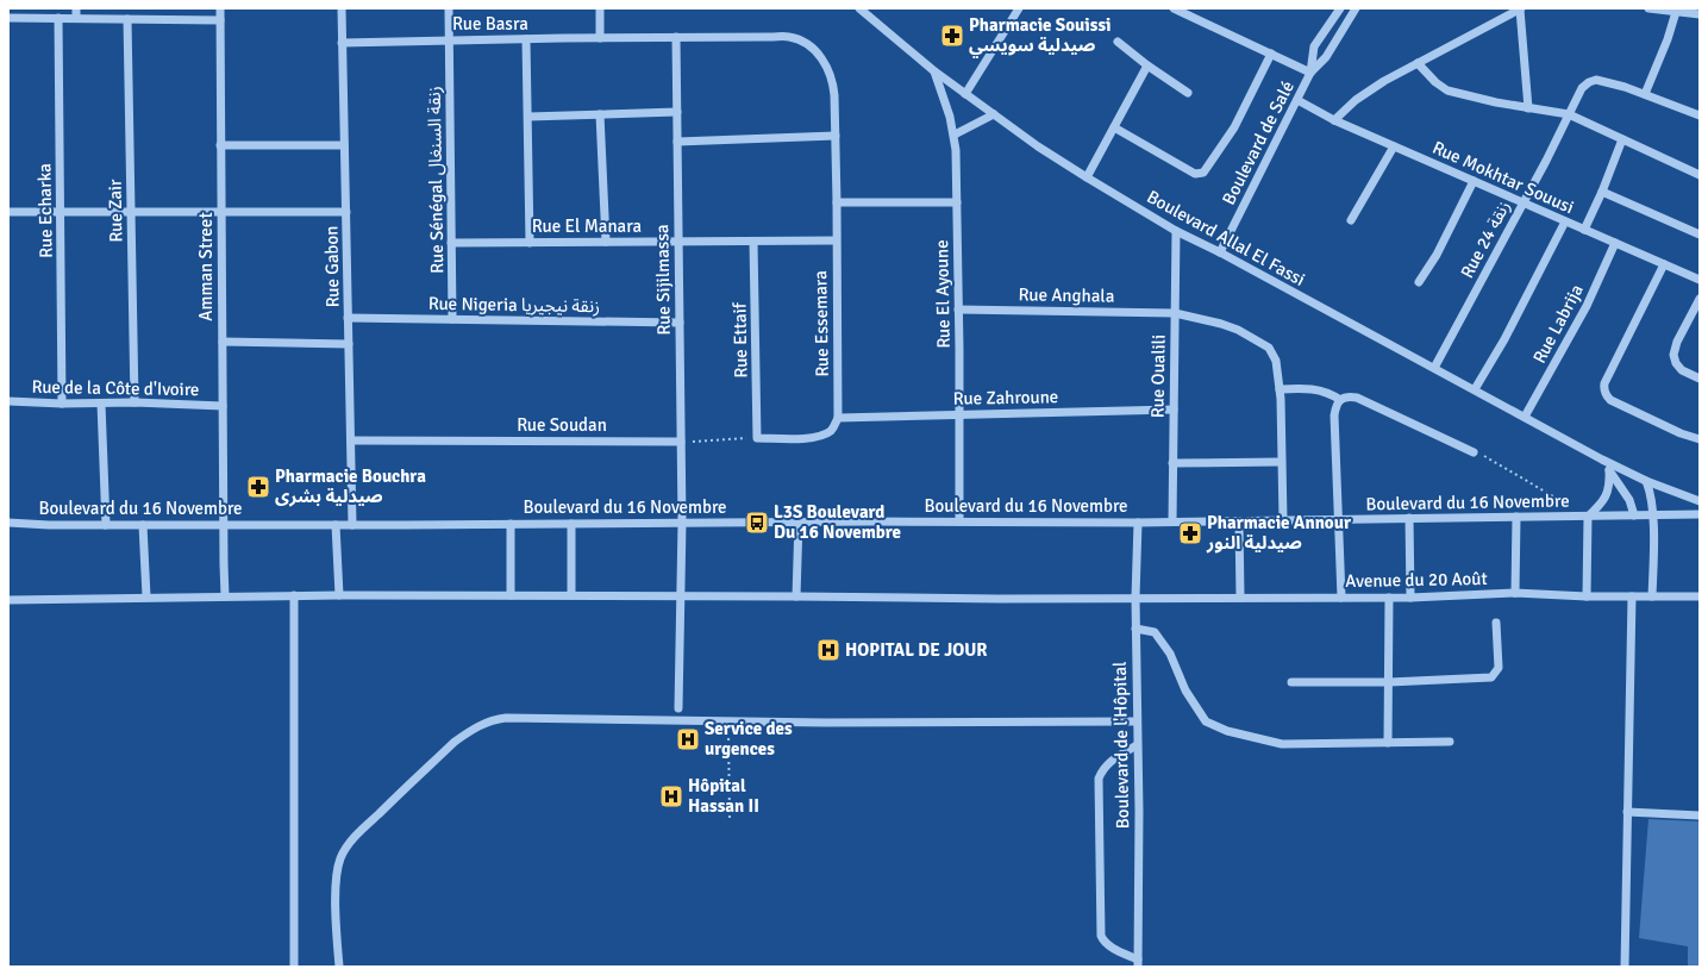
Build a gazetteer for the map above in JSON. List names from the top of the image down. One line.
{"streets":{"street":["Rue Basra","Boulevard de Salé","Rue Mokhtar Souusi","Rue Sénégal زنقة السنغال","Rue Echarka","Rue Zair","Rue El Manara","Boulevard Allal El Fassi","Rue 24 زنقة","Amman Street","Rue Gabon","Rue Sijilmassa","Rue El Ayoune","Rue Anghala","Rue Nigeria زنقة نيجيريا","Rue Essemara","Rue Labrija","Rue Ettaif","Rue Oualili","Rue de la Côte d'Ivoire","Rue Zahroune","Rue Soudan","Boulevard du 16 Novembre","Avenue du 20 Août","Boulevard de l'Hôpital"]},"crossings":[["Rue Basra","Rue Sénégal زنقة السنغال"],["Rue Basra","Rue Gabon"],["Rue Basra","Rue Sijilmassa"],["Rue Basra","Rue Essemara"],["Boulevard de Salé","Rue Mokhtar Souusi"],["Boulevard de Salé","Boulevard Allal El Fassi"],["Rue Mokhtar Souusi","Rue 24 زنقة"],["Rue Mokhtar Souusi","Rue Labrija"],["Rue Sénégal زنقة السنغال","Rue El Manara"],["Rue Sénégal زنقة السنغال","Rue Nigeria زنقة نيجيريا"],["Rue Echarka","Rue de la Côte d'Ivoire"],["Rue Zair","Rue de la Côte d'Ivoire"],["Rue El Manara","Rue Sijilmassa"],["Rue El Manara","Rue Essemara"],["Rue El Manara","Rue Ettaif"],["Boulevard Allal El Fassi","Rue 24 زنقة"],["Boulevard Allal El Fassi","Rue El Ayoune"],["Boulevard Allal El Fassi","Rue Labrija"],["Boulevard Allal El Fassi","Rue Oualili"],["Boulevard Allal El Fassi","Boulevard du 16 Novembre"],["Amman Street","Rue de la Côte d'Ivoire"],["Amman Street","Boulevard du 16 Novembre"],["Amman Street","Avenue du 20 Août"],["Rue Gabon","Rue Nigeria زنقة نيجيريا"],["Rue Gabon","Rue Soudan"],["Rue Gabon","Boulevard du 16 Novembre"],["Rue Sijilmassa","Rue Nigeria زنقة نيجيريا"],["Rue Sijilmassa","Rue Soudan"],["Rue Sijilmassa","Boulevard du 16 Novembre"],["Rue Sijilmassa","Avenue du 20 Août"],["Rue El Ayoune","Rue Anghala"],["Rue El Ayoune","Rue Zahroune"],["Rue El Ayoune","Boulevard du 16 Novembre"],["Rue Anghala","Rue Oualili"],["Rue Anghala","Boulevard du 16 Novembre"],["Rue Essemara","Rue Zahroune"],["Rue Oualili","Rue Zahroune"],["Rue Oualili","Boulevard du 16 Novembre"],["Boulevard du 16 Novembre","Boulevard de l'Hôpital"],["Avenue du 20 Août","Boulevard de l'Hôpital"]],"places":{"pharmacy":["Pharmacie Souissi صيدلية سويسي","Pharmacie Bouchra صيدلية بشرى","Pharmacie Annour صيدلية النور"],"bus stop":["L3S Boulevard Du 16 Novembre"],"hospital":["HOPITAL DE JOUR","Service des urgences","Hôpital Hassan II"]}}
